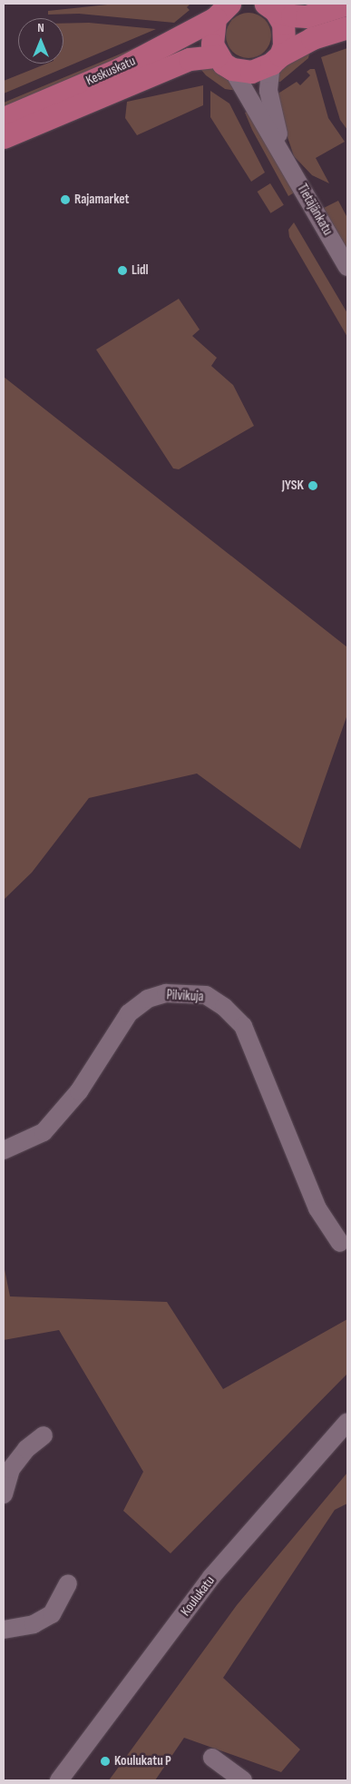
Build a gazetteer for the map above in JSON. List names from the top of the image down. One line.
{"streets":{"main road":["Keskuskatu"],"street":["Tietäjänkatu","Pilvikuja","Koulukatu"]},"crossings":[["Keskuskatu","Tietäjänkatu"]],"places":["Rajamarket","Lidl","JYSK","Koulukatu P"],"north":"top"}
